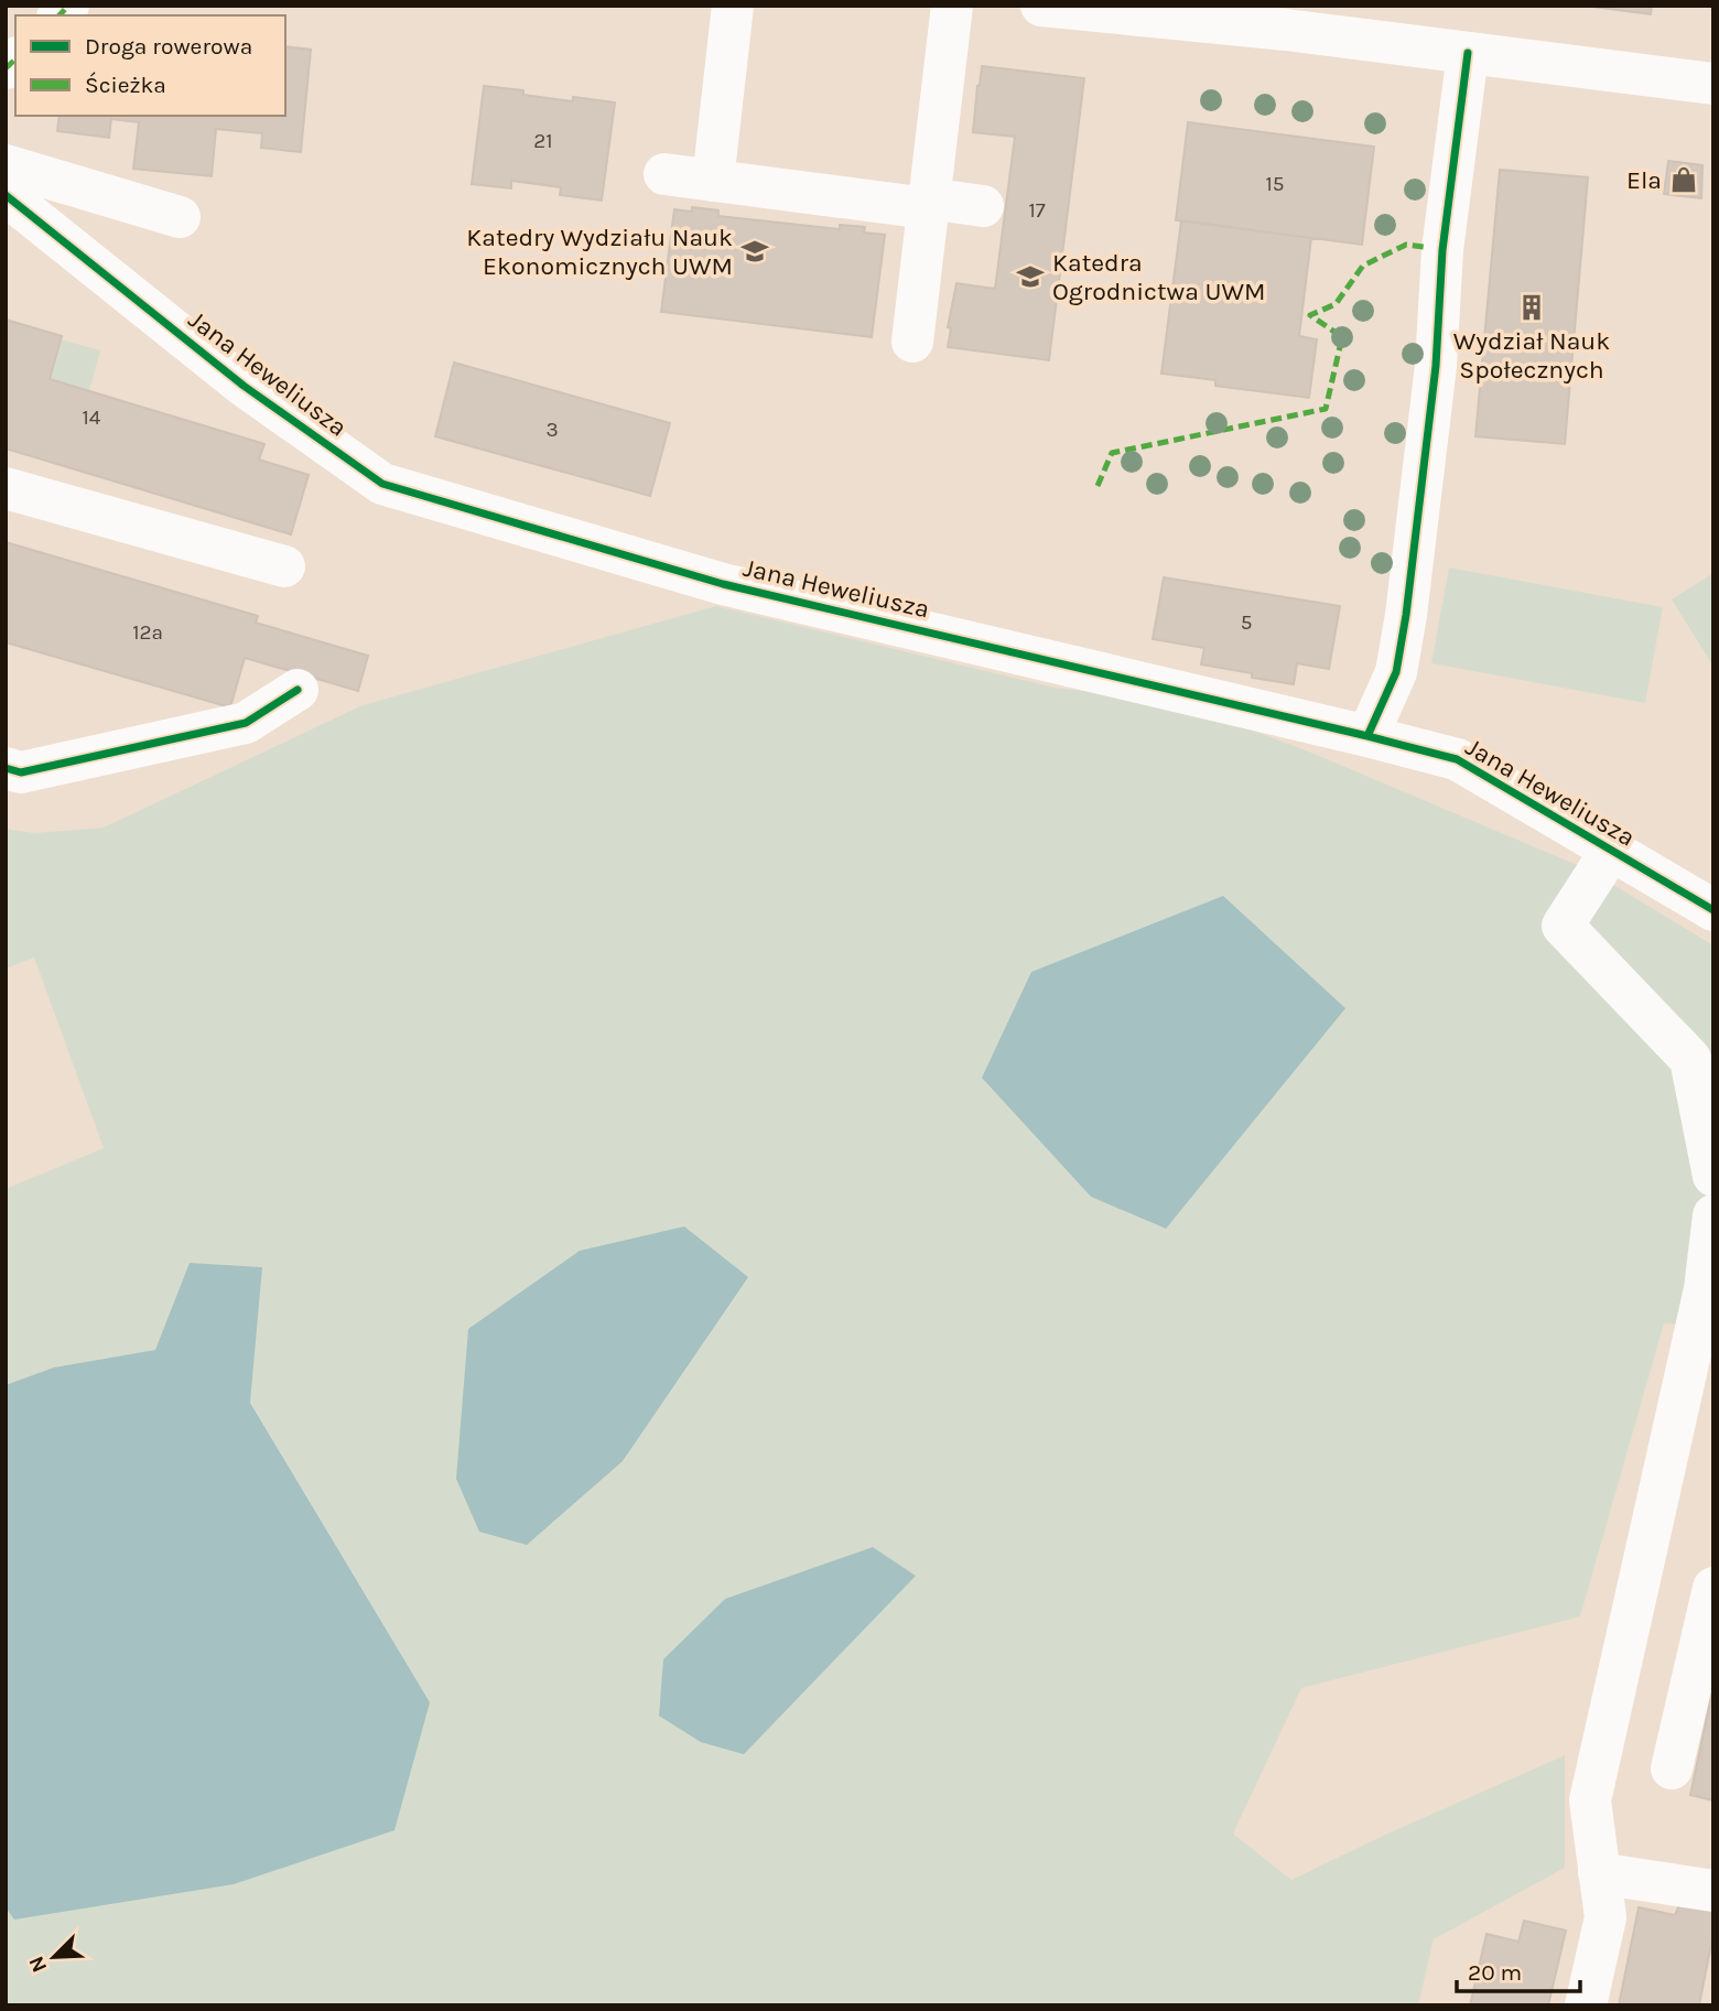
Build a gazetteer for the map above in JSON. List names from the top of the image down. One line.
{"streets":{"street":["Jana Heweliusza"]},"places":{"shop":["Ela"],"school or university":["Katedry Wydziału Nauk Ekonomicznych UWM","Katedra Ogrodnictwa UWM"],"building":["Wydział Nauk Społecznych"]},"house_numbers":["21","15","17","14","3","5","12a"],"legend":["Droga rowerowa","Ścieżka"],"scale_bar":"20 m","north":"bottom left"}
